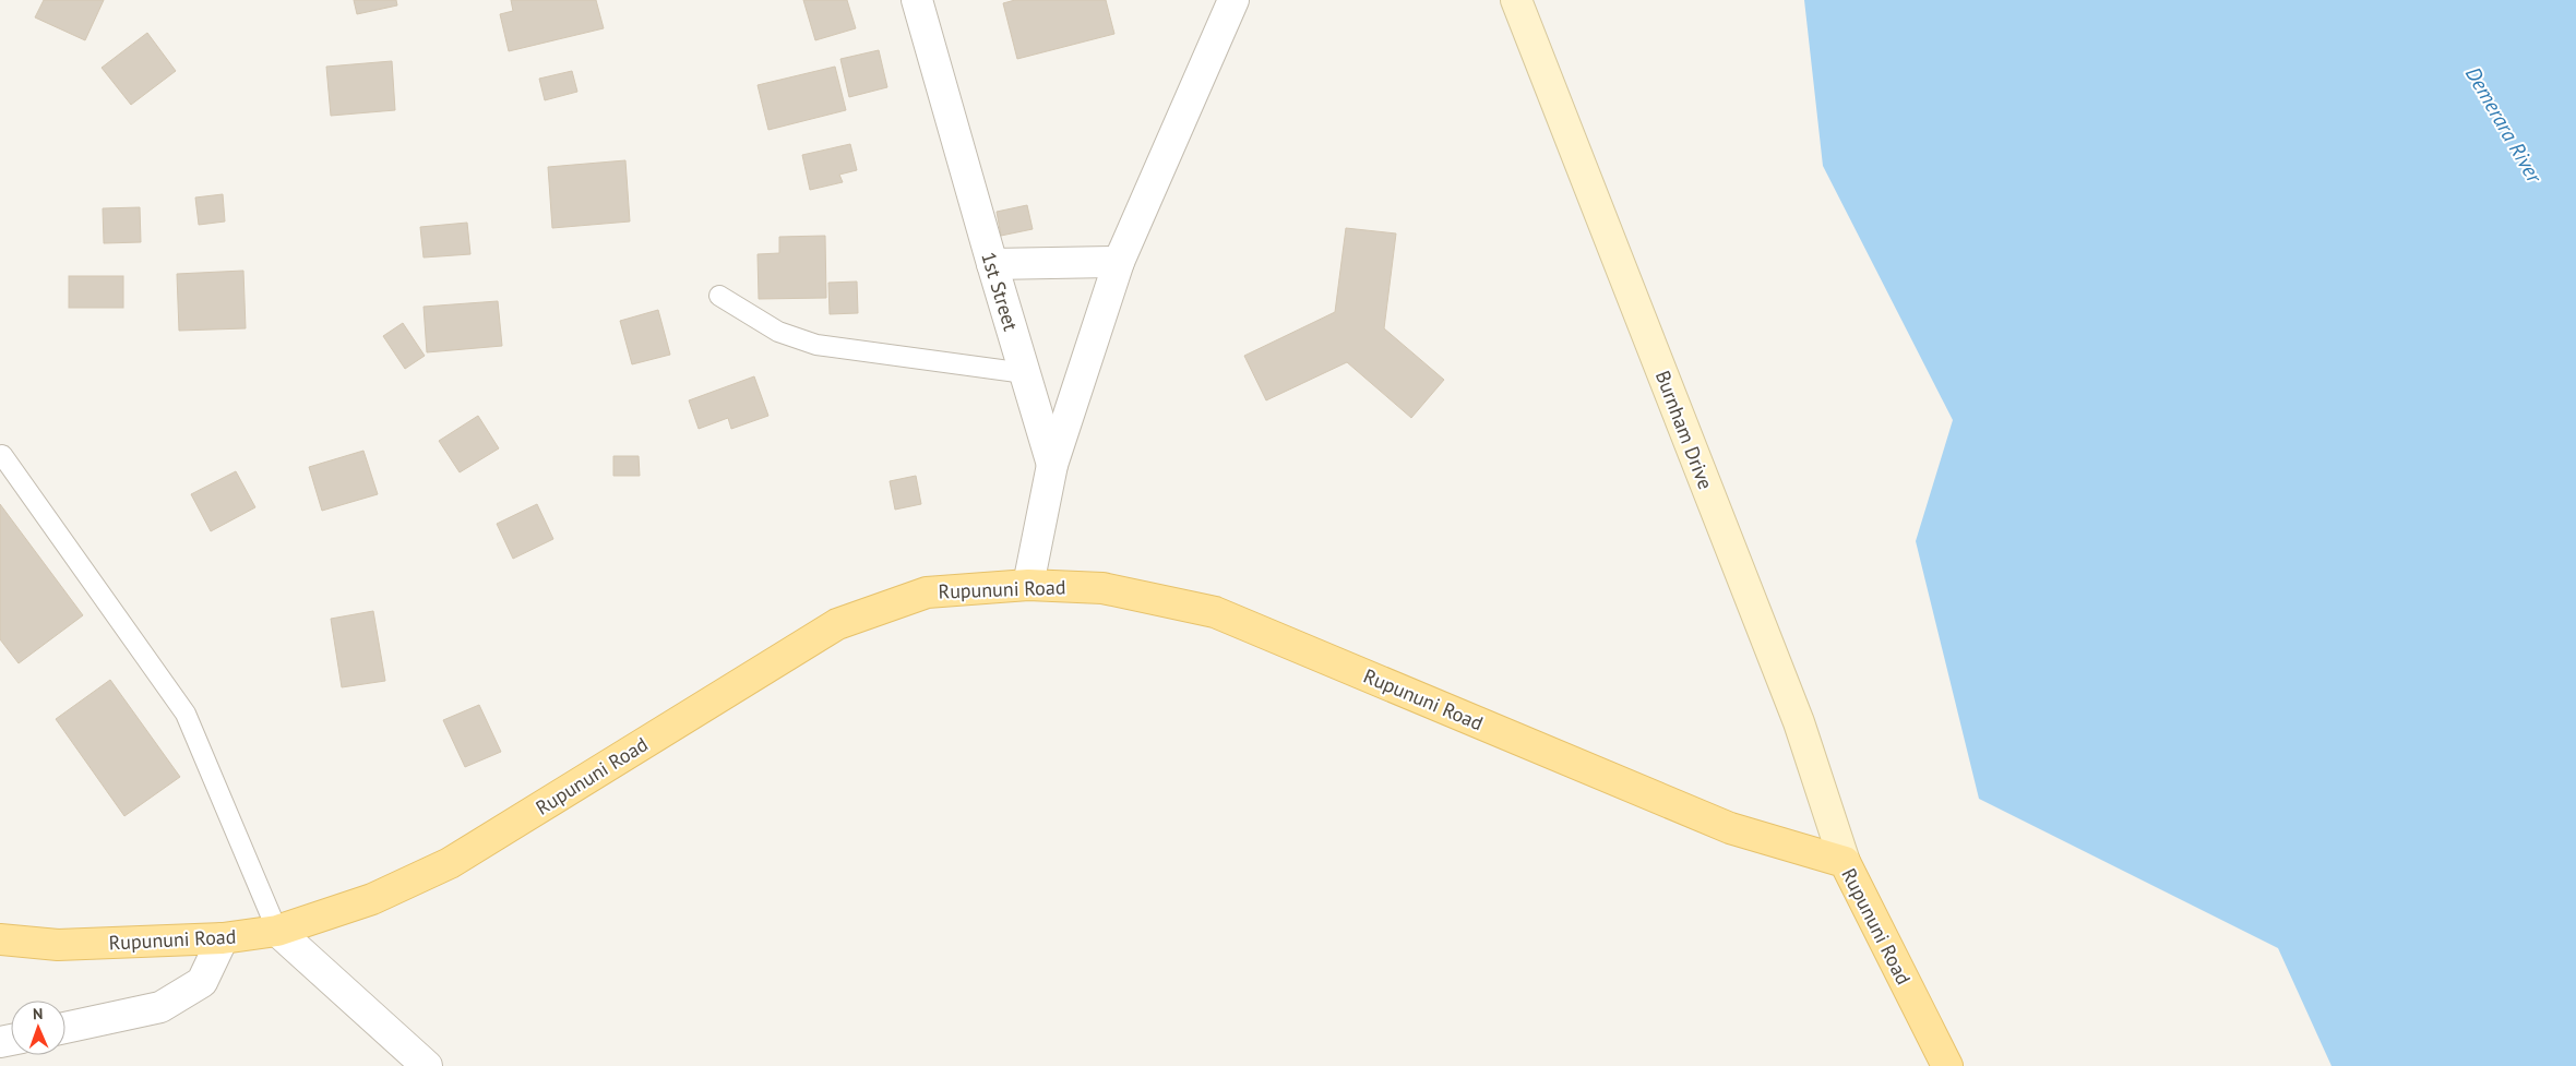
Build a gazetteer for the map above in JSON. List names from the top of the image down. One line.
{"streets":{"main road":["Rupununi Road"],"street":["1st Street","Burnham Drive"]},"crossings":[["1st Street","Rupununi Road"],["Burnham Drive","Rupununi Road"]],"water":["Demerara River"],"north":"top"}
